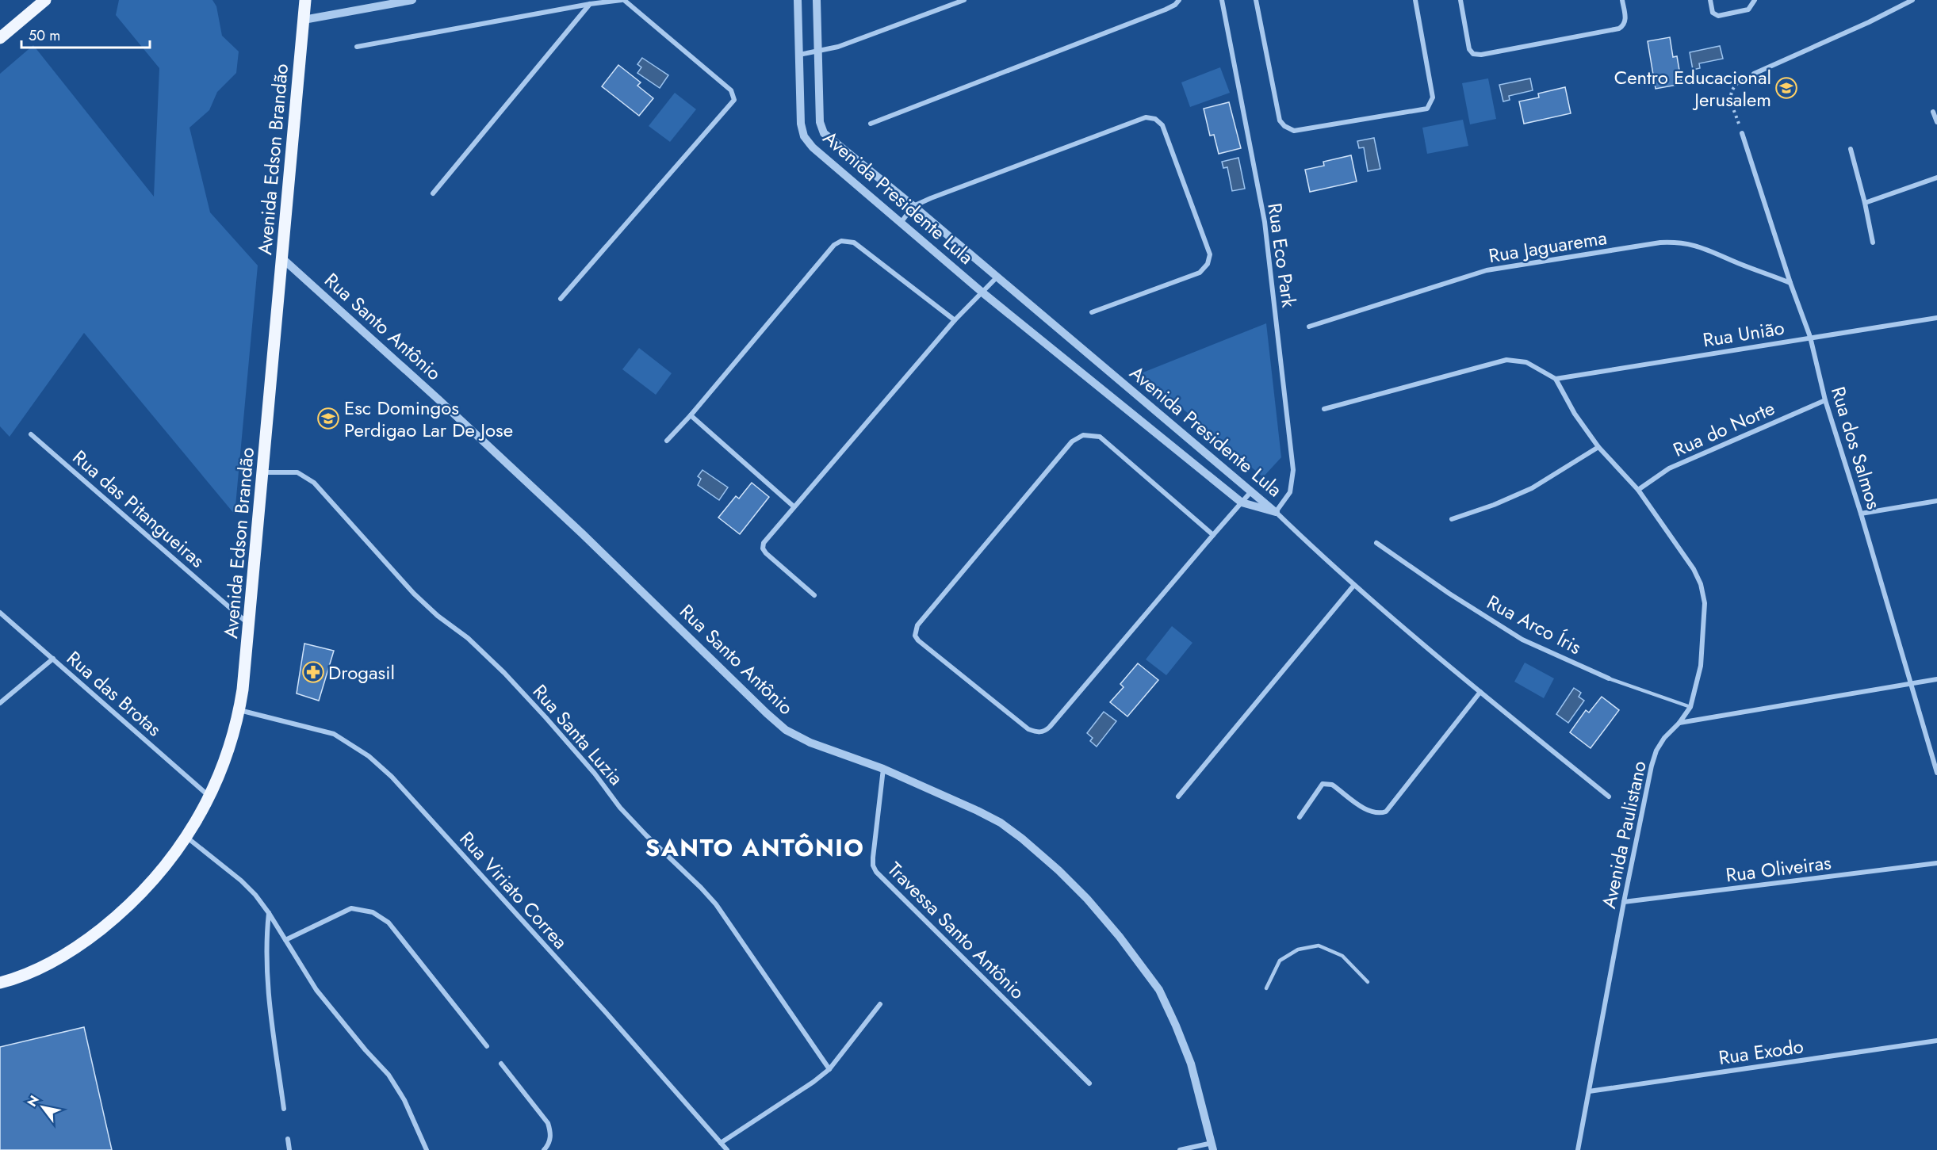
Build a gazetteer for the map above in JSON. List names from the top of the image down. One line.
{"streets":{"main road":["Avenida Edson Brandão"],"street":["Avenida Presidente Lula","Rua Jaguarema","Rua Eco Park","Rua Santo Antônio","Rua União","Rua do Norte","Rua dos Salmos","Rua das Pitangueiras","Rua Arco Íris","Rua das Brotas","Rua Santa Luzia","Avenida Paulistano","Rua Oliveiras","Rua Viriato Correa","Travessa Santo Antônio","Rua Exodo"]},"crossings":[["Avenida Edson Brandão","Rua Santo Antônio"],["Avenida Edson Brandão","Rua das Pitangueiras"],["Avenida Edson Brandão","Rua das Brotas"],["Avenida Edson Brandão","Rua Santa Luzia"],["Avenida Edson Brandão","Rua Viriato Correa"],["Avenida Presidente Lula","Rua Eco Park"],["Rua Jaguarema","Rua dos Salmos"],["Rua Santo Antônio","Travessa Santo Antônio"],["Rua União","Rua dos Salmos"],["Rua União","Avenida Paulistano"],["Rua do Norte","Rua dos Salmos"],["Rua do Norte","Avenida Paulistano"],["Rua Arco Íris","Avenida Paulistano"],["Avenida Paulistano","Rua Oliveiras"],["Avenida Paulistano","Rua Exodo"]],"districts":["SANTO ANTÔNIO"],"places":{"school or university":["Centro Educacional Jerusalem","Esc Domingos Perdigao Lar De Jose"],"pharmacy":["Drogasil"]},"scale_bar":"50 m","north":"top left"}
